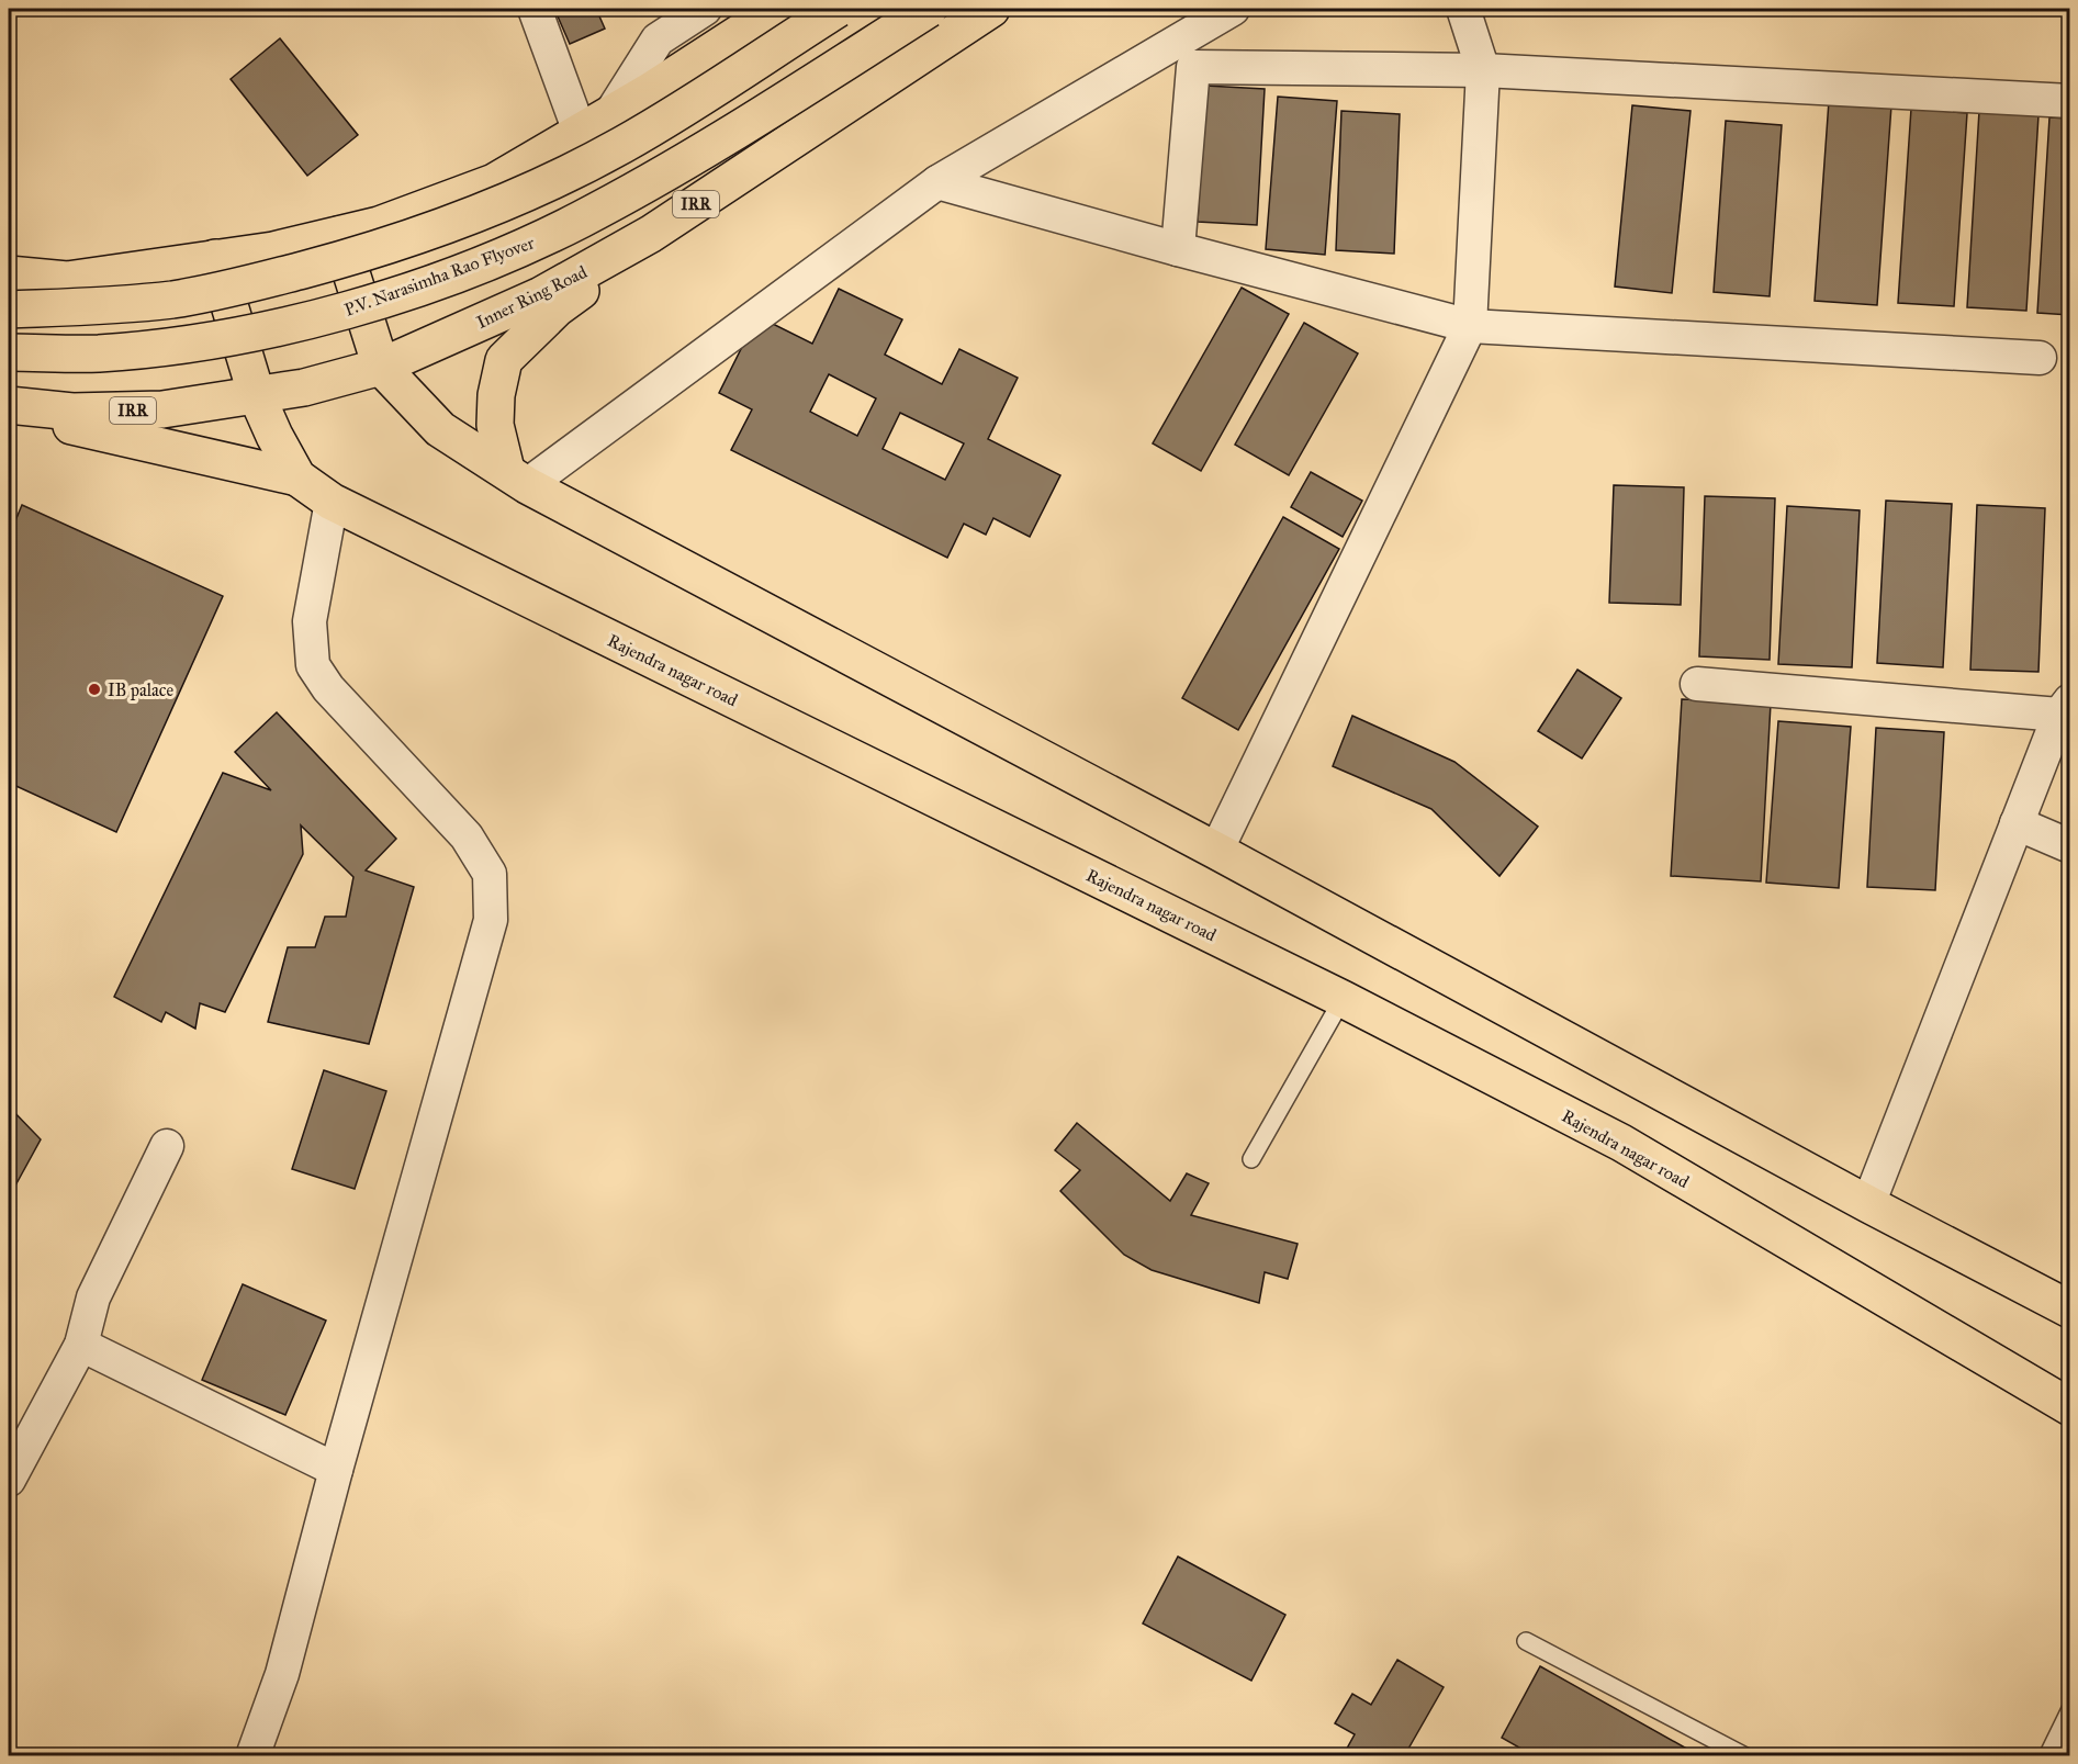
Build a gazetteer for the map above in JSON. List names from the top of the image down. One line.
{"streets":{"main road":["IRR","P.V. Narasimha Rao Flyover","Inner Ring Road","Rajendra nagar road"]},"crossings":[["Inner Ring Road","Rajendra nagar road"]],"places":["IB palace"]}
